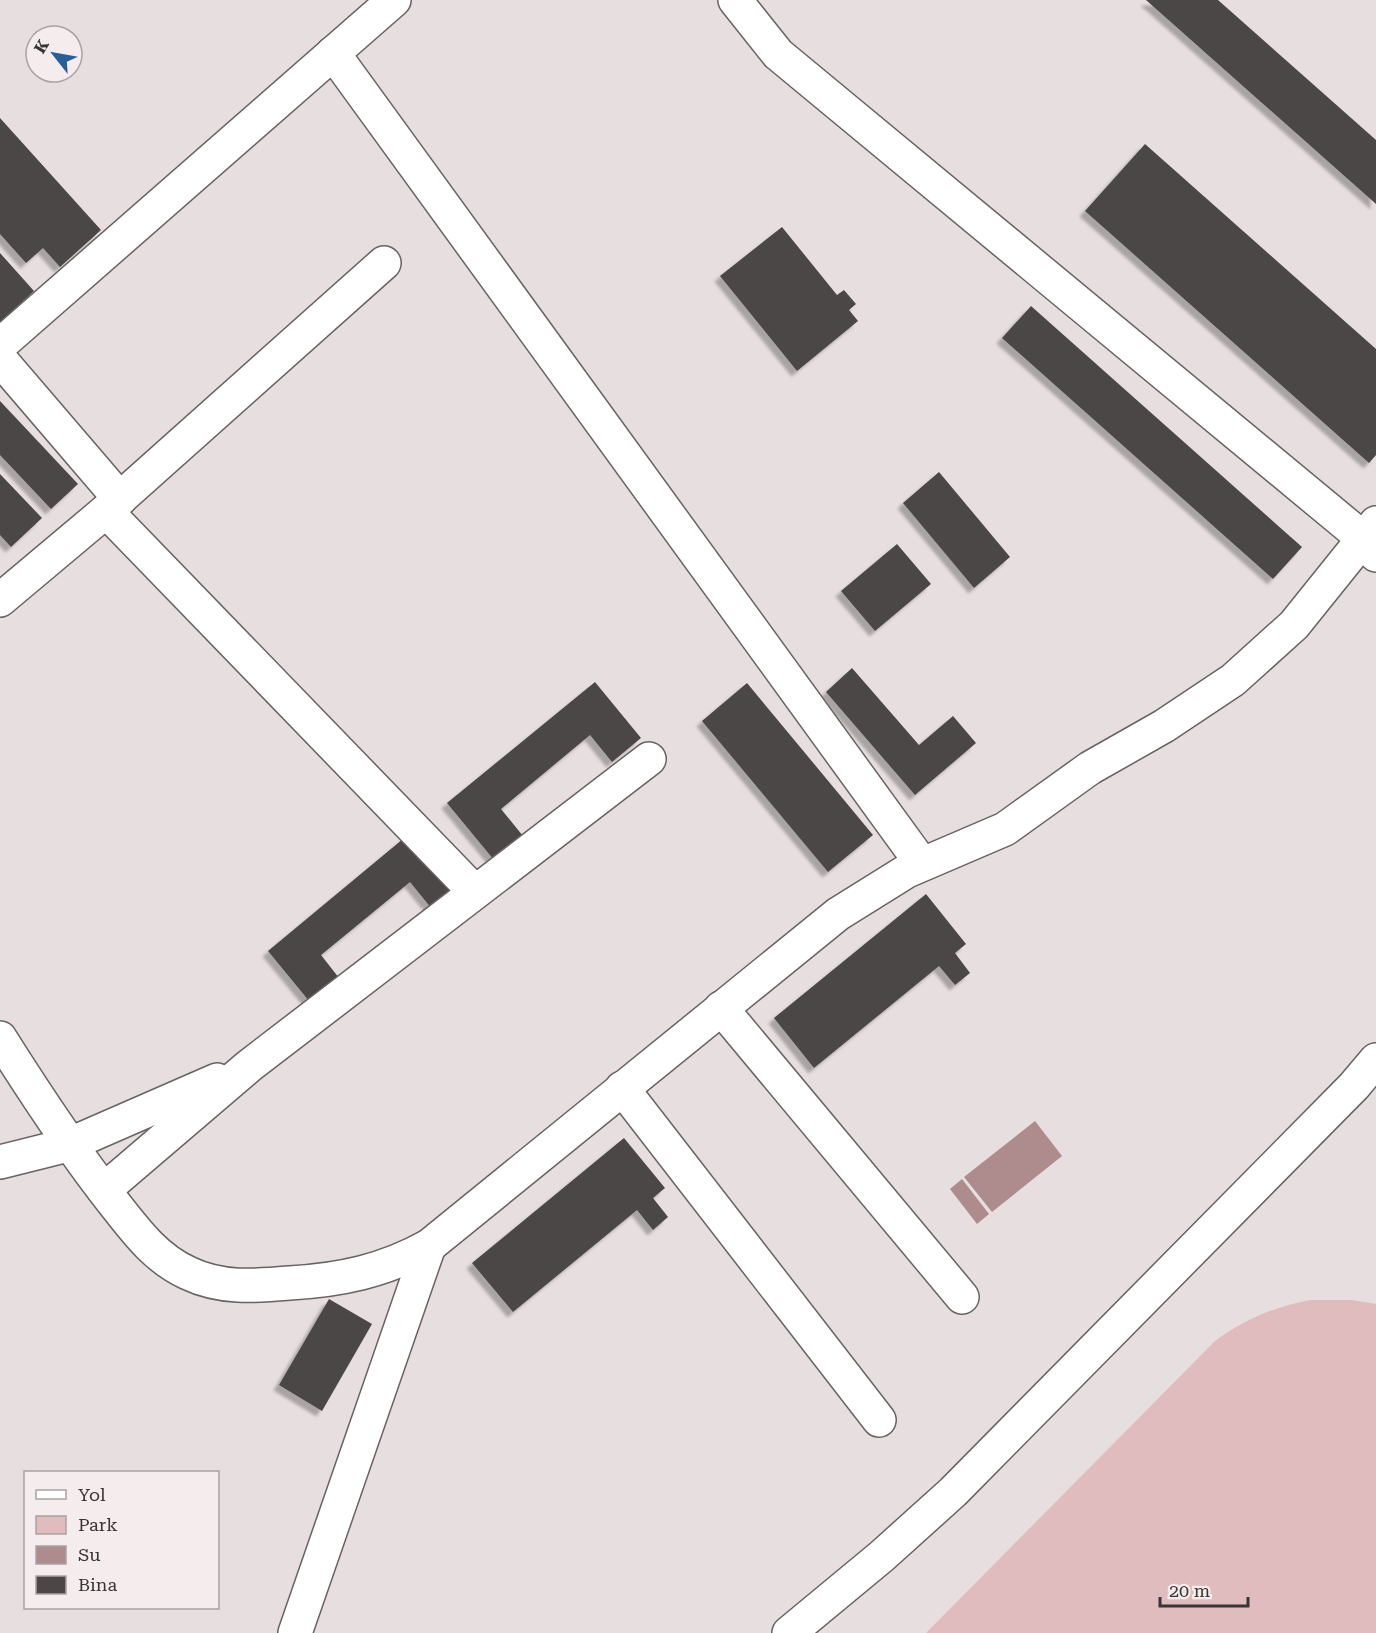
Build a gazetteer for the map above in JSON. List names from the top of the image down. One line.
{"legend":["Yol","Park","Su","Bina"],"scale_bar":"20 m","north":"top left"}
